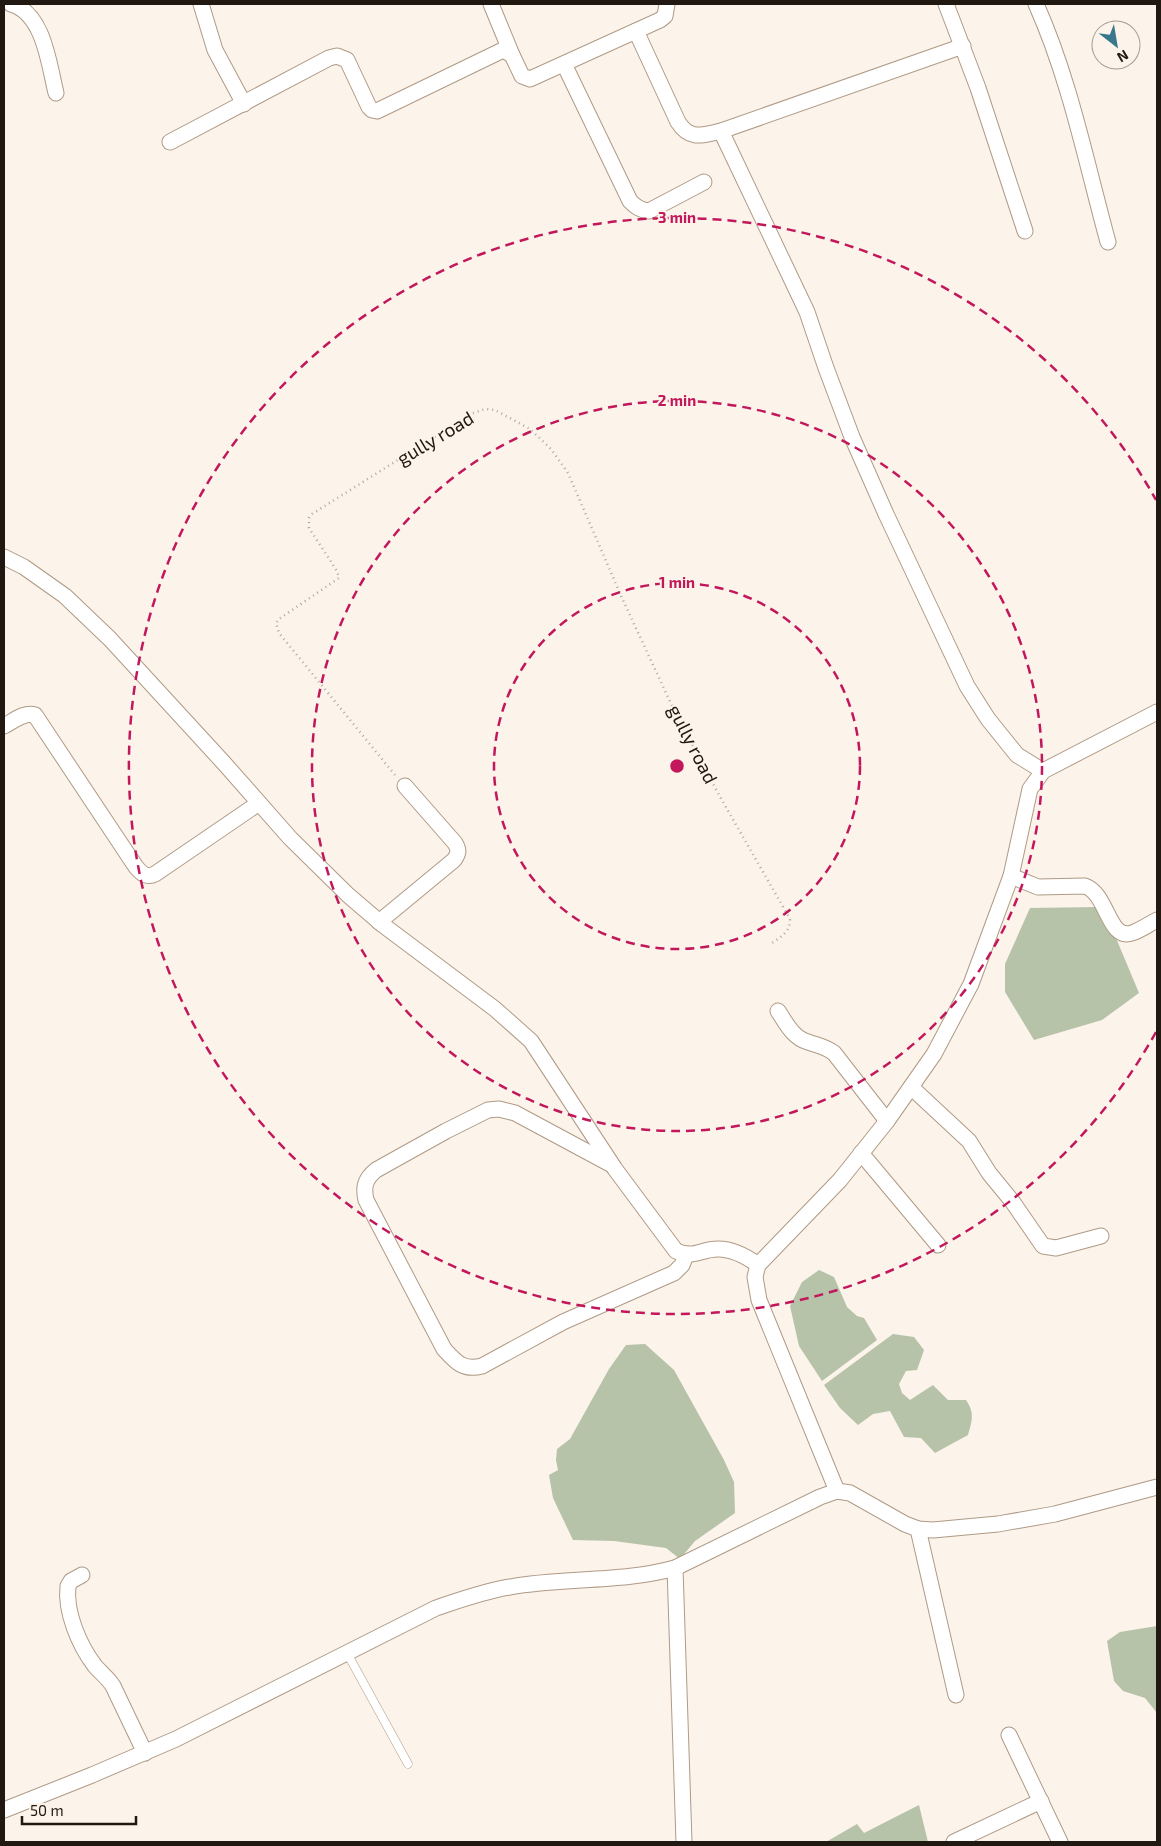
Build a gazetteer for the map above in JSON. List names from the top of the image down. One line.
{"streets":{"path":["gully road"]},"scale_bar":"50 m","north":"bottom right","rings":["3 min","2 min","1 min"]}
